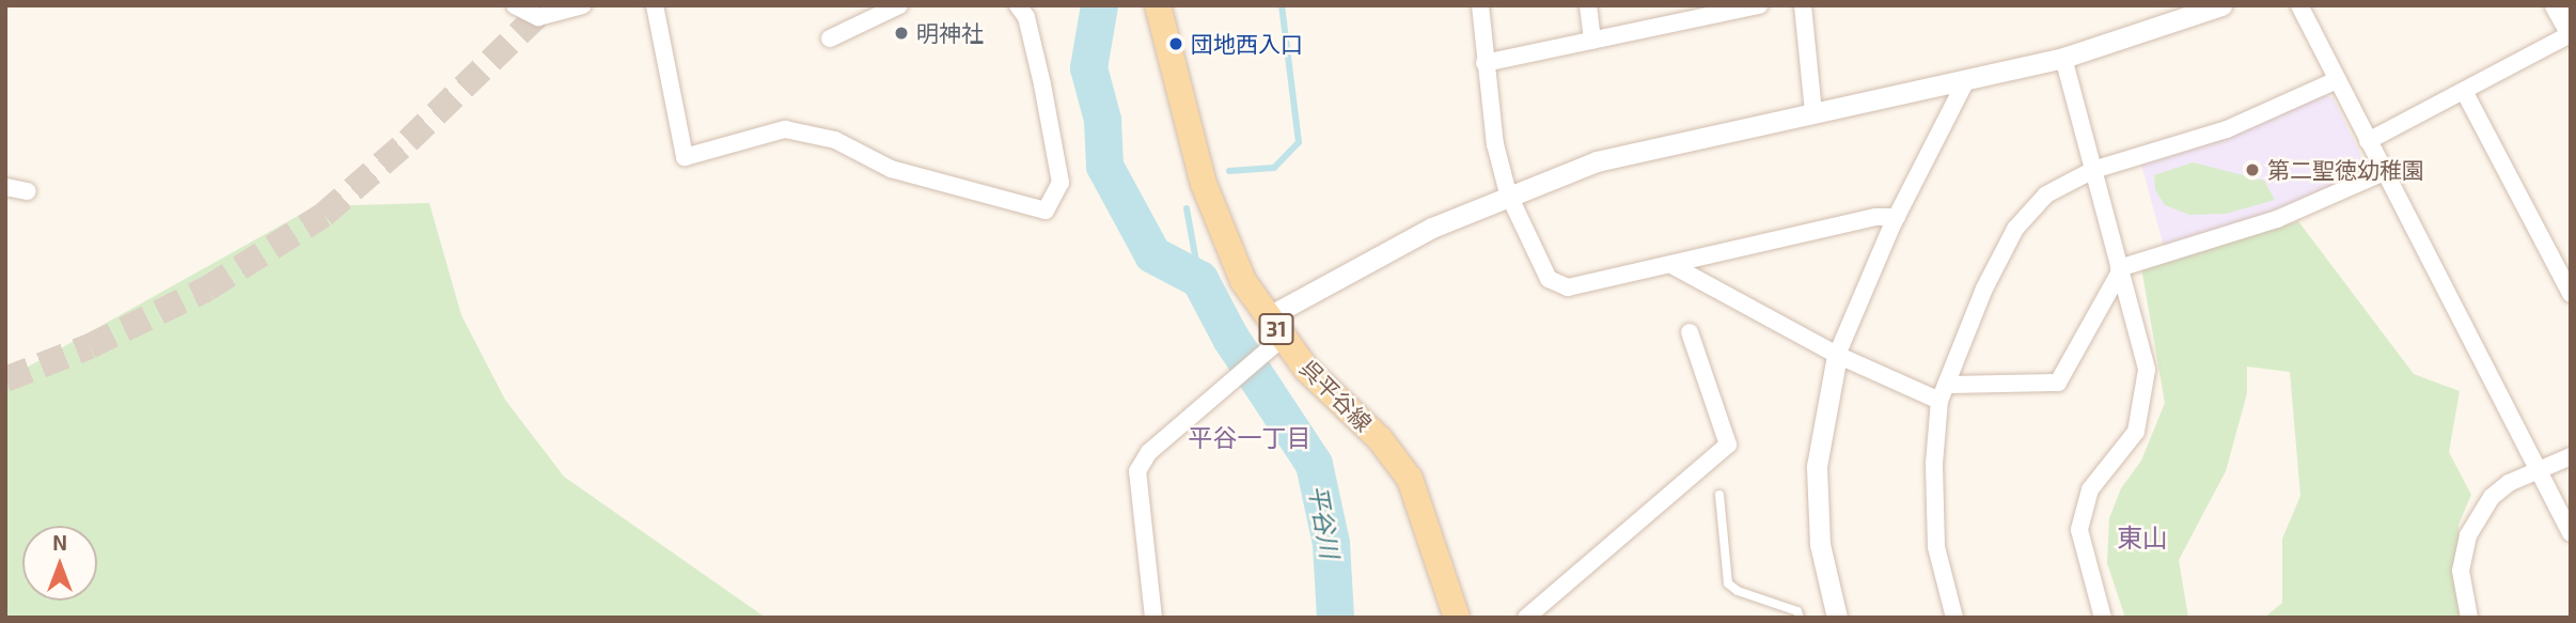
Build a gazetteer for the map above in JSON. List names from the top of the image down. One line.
{"streets":{"main road":["31","呉平谷線"]},"districts":["平谷一丁目","東山"],"water":["平谷川"],"places":["明神社","団地西入口","第二聖徳幼稚園"],"north":"top"}
